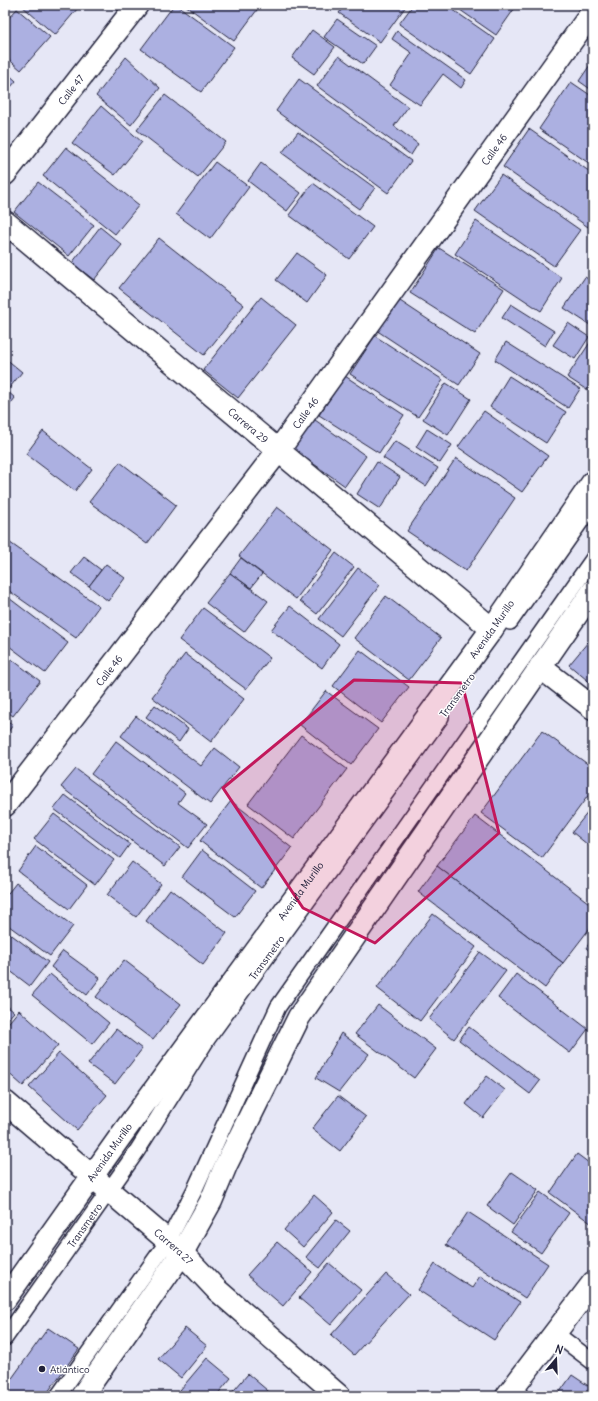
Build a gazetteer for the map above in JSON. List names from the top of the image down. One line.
{"streets":{"street":["Calle 47","Calle 46","Carrera 29","Avenida Murillo","Carrera 27"],"lane":["Transmetro"]},"crossings":[["Calle 46","Carrera 29"],["Carrera 29","Avenida Murillo"],["Avenida Murillo","Carrera 27"],["Transmetro","Carrera 27"]],"places":["Atlántico"],"north":"top"}
